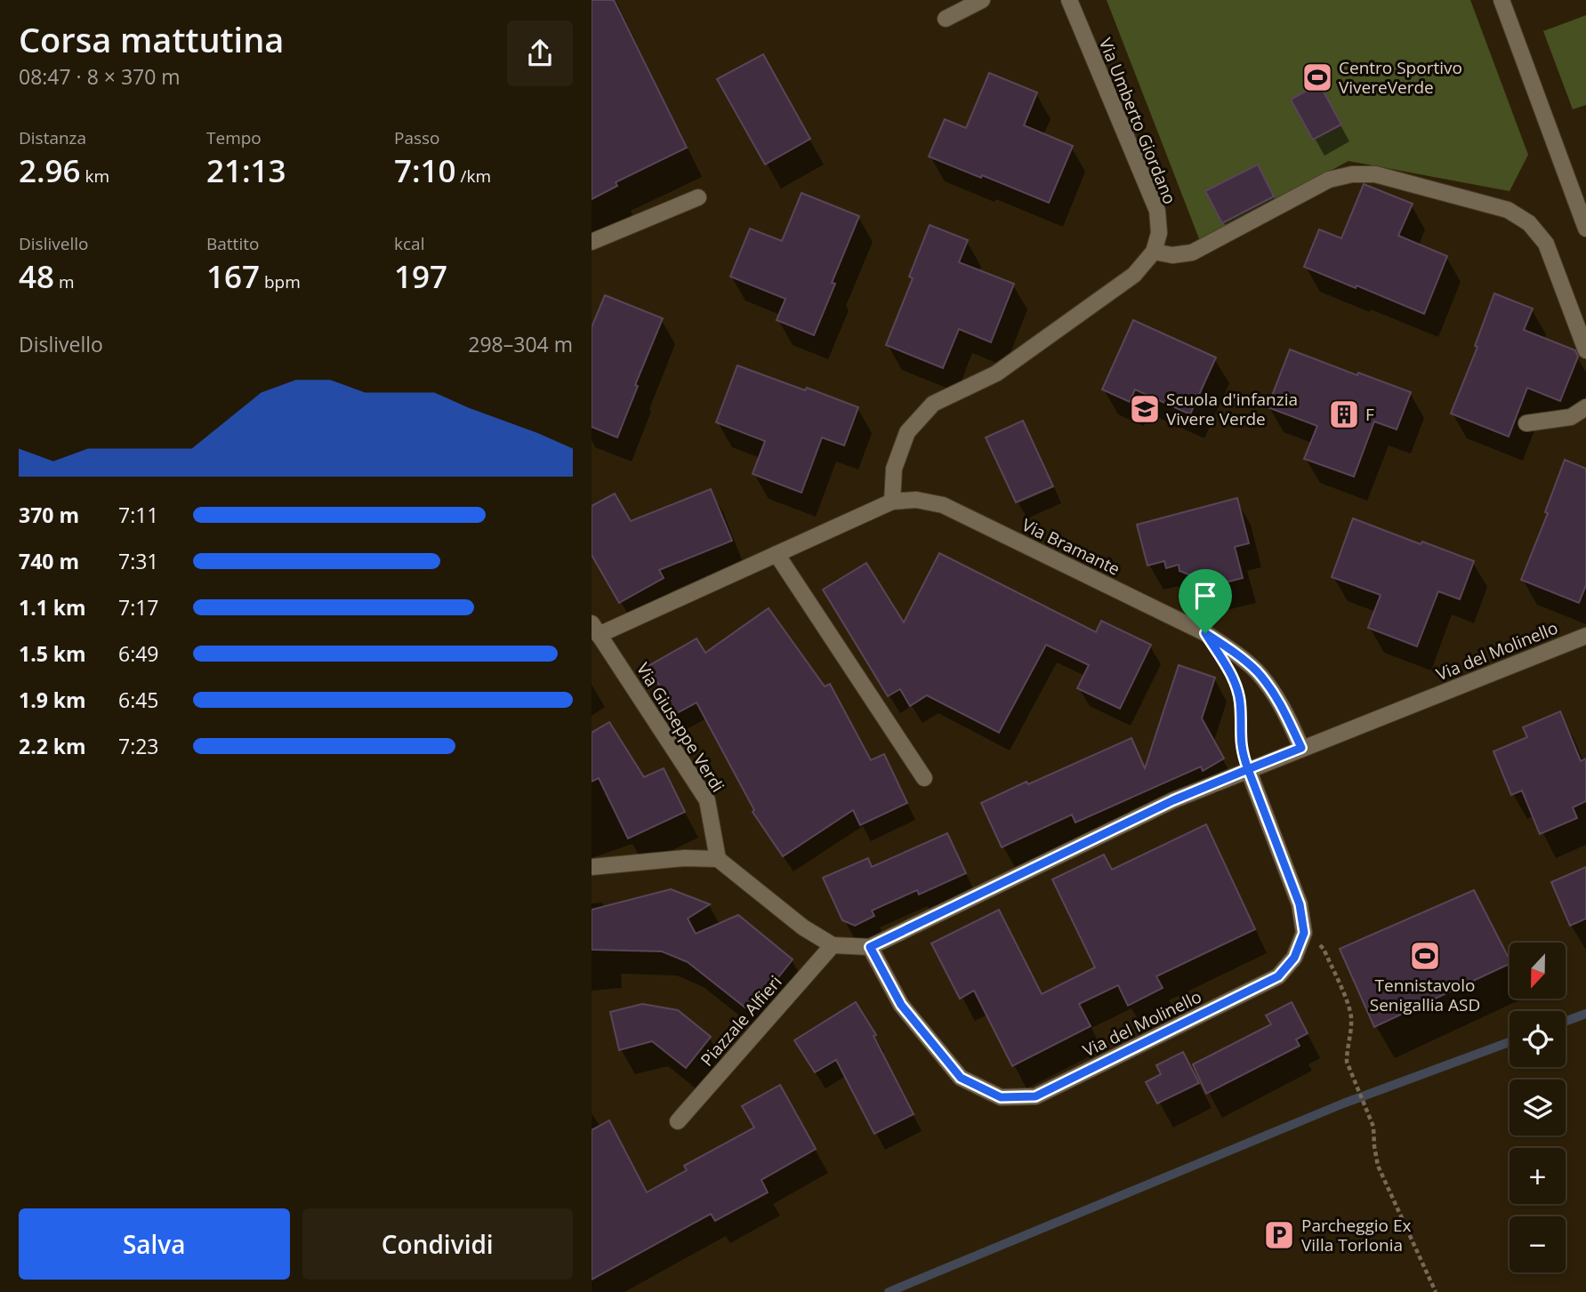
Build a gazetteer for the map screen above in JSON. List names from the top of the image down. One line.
{"streets":{"street":["Via Umberto Giordano","Via Bramante","Via del Molinello","Via Giuseppe Verdi","Piazzale Alfieri"]},"crossings":[["Via Bramante","Via del Molinello"],["Via Bramante","Via Giuseppe Verdi"],["Via del Molinello","Piazzale Alfieri"]],"places":{"sports":["Centro Sportivo VivereVerde","Tennistavolo Senigallia ASD"],"school or university":["Scuola d'infanzia Vivere Verde"],"building":["F"],"parking":["Parcheggio Ex Villa Torlonia"]},"north":"bottom","page":{"heading":["Corsa mattutina","08:47 · 8 × 370 m"],"stats":[["Distanza","2.96 km"],["Tempo","21:13"],["Passo","7:10 /km"],["Dislivello","48 m"],["Battito","167 bpm"],["kcal","197"]],"chart":["Dislivello","298–304 m"],"list":[{"name":"370 m","note":"7:11"},{"name":"740 m","note":"7:31"},{"name":"1.1 km","note":"7:17"},{"name":"1.5 km","note":"6:49"},{"name":"1.9 km","note":"6:45"},{"name":"2.2 km","note":"7:23"}],"map_buttons":["+","−"],"buttons":["Salva","Condividi"]}}
